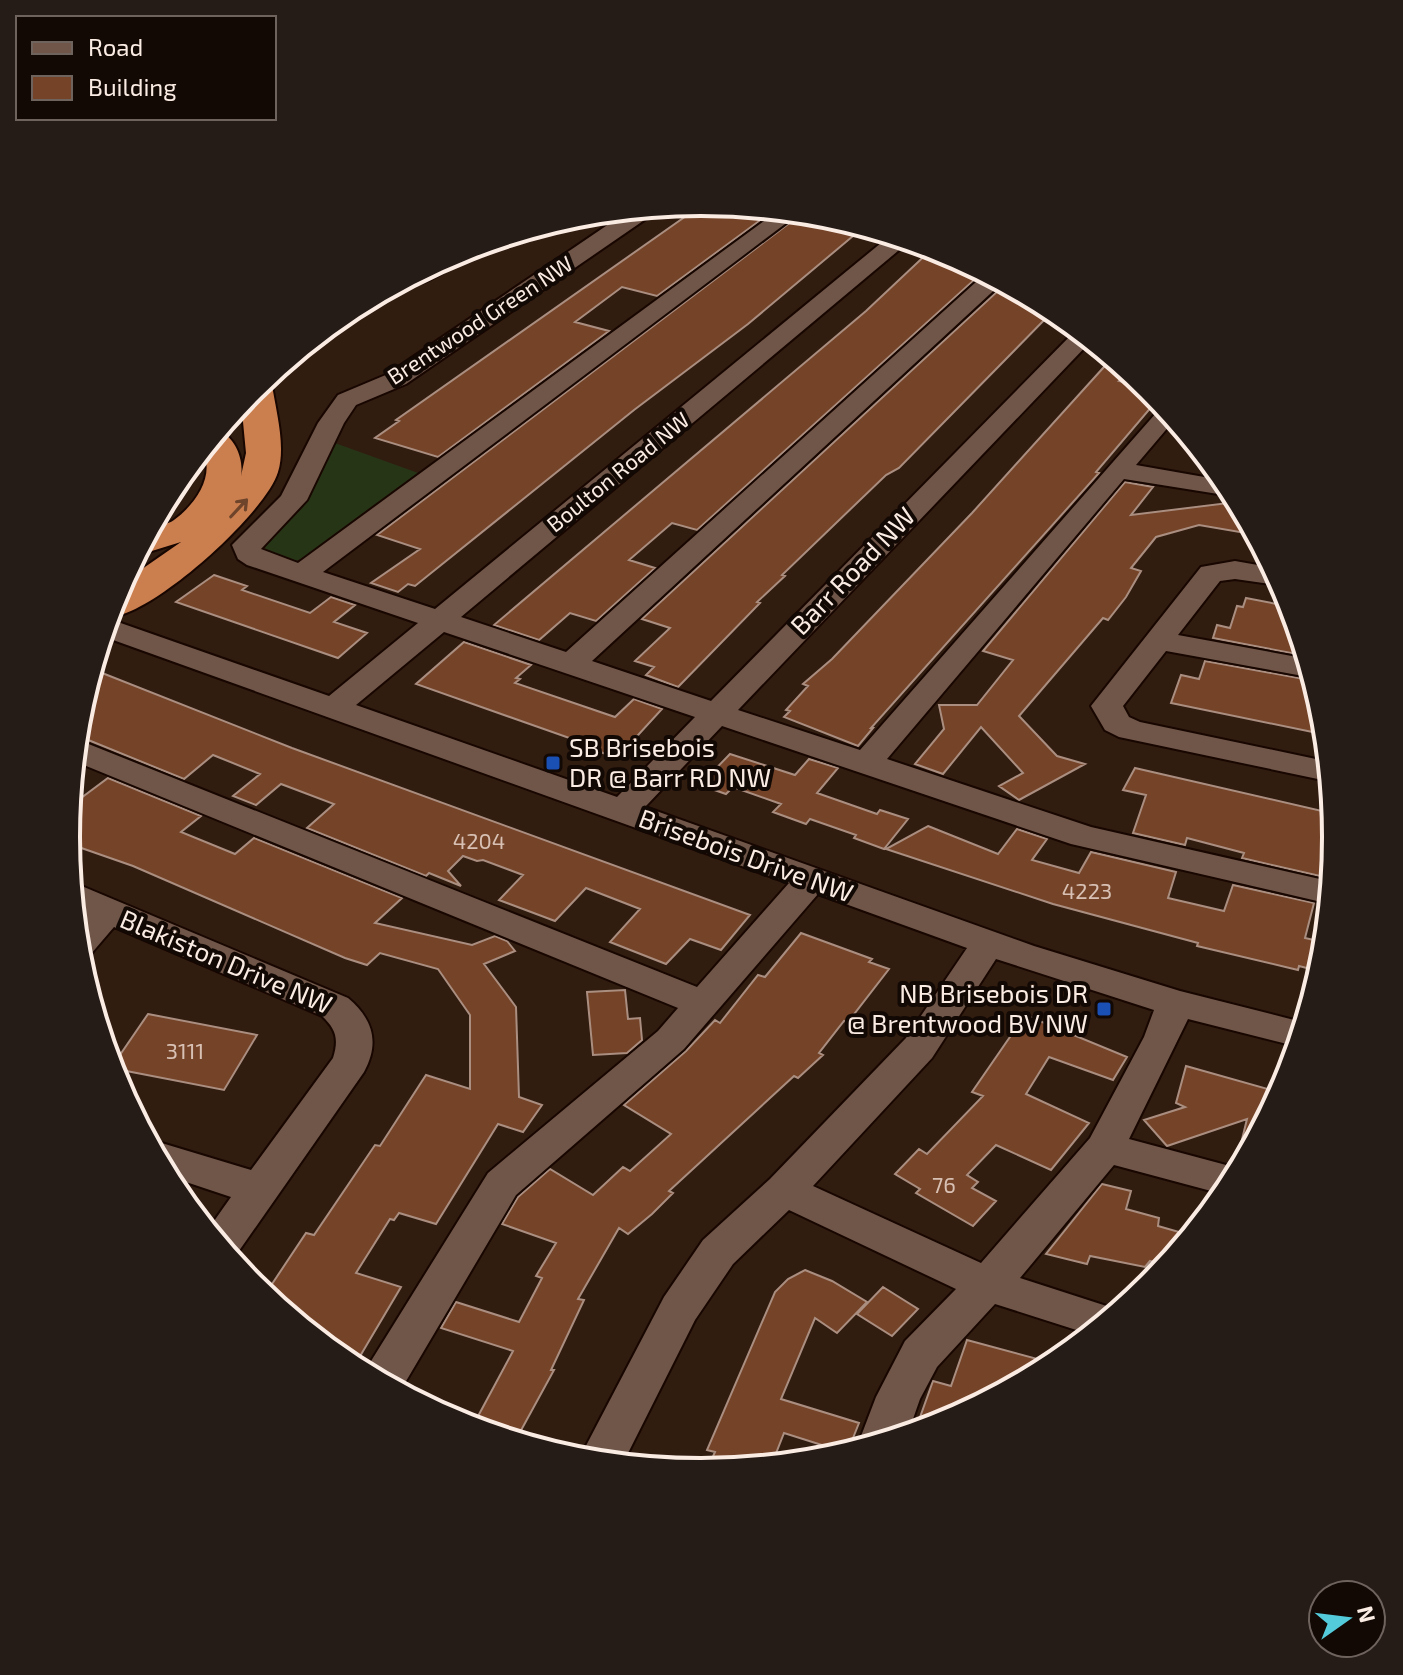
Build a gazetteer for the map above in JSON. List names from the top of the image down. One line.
{"streets":{"street":["Brentwood Green NW","Boulton Road NW","Barr Road NW","Brisebois Drive NW","Blakiston Drive NW"]},"crossings":[["Boulton Road NW","Brisebois Drive NW"],["Barr Road NW","Brisebois Drive NW"]],"places":{"transit":["SB Brisebois DR @ Barr RD NW","NB Brisebois DR @ Brentwood BV NW"]},"house_numbers":["4204","4223","3111","76"],"legend":["Road","Building"],"north":"right"}
